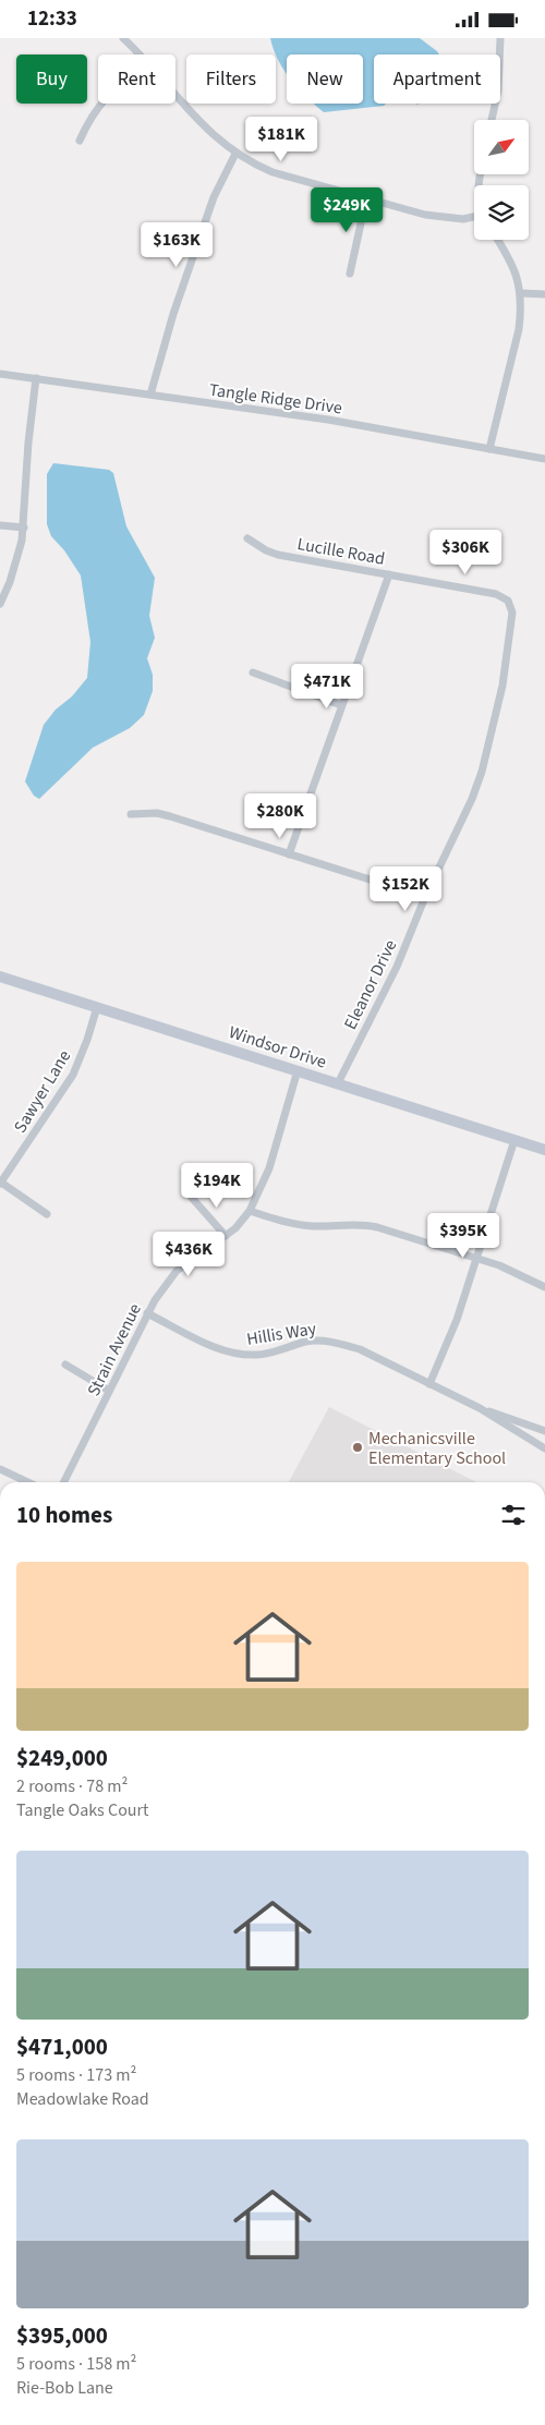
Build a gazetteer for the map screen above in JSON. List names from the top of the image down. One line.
{"streets":{"street":["Tangle Ridge Drive","Lucille Road","Eleanor Drive","Windsor Drive","Sawyer Lane","Hillis Way","Strain Avenue"]},"crossings":[["Lucille Road","Eleanor Drive"],["Eleanor Drive","Windsor Drive"],["Windsor Drive","Sawyer Lane"],["Windsor Drive","Strain Avenue"],["Hillis Way","Strain Avenue"]],"places":["Mechanicsville Elementary School"],"north":"top right","page":{"status":"12:33","chip":["Buy","Rent","Filters","New","Apartment"],"price":["$181K","$249K","$163K","$306K","$471K","$280K","$152K","$194K","$395K","$436K"],"heading":"10 homes","list":[{"name":"$249,000","note":"2 rooms · 78 m² · Tangle Oaks Court"},{"name":"$471,000","note":"5 rooms · 173 m² · Meadowlake Road"},{"name":"$395,000","note":"5 rooms · 158 m² · Rie-Bob Lane"}]}}
